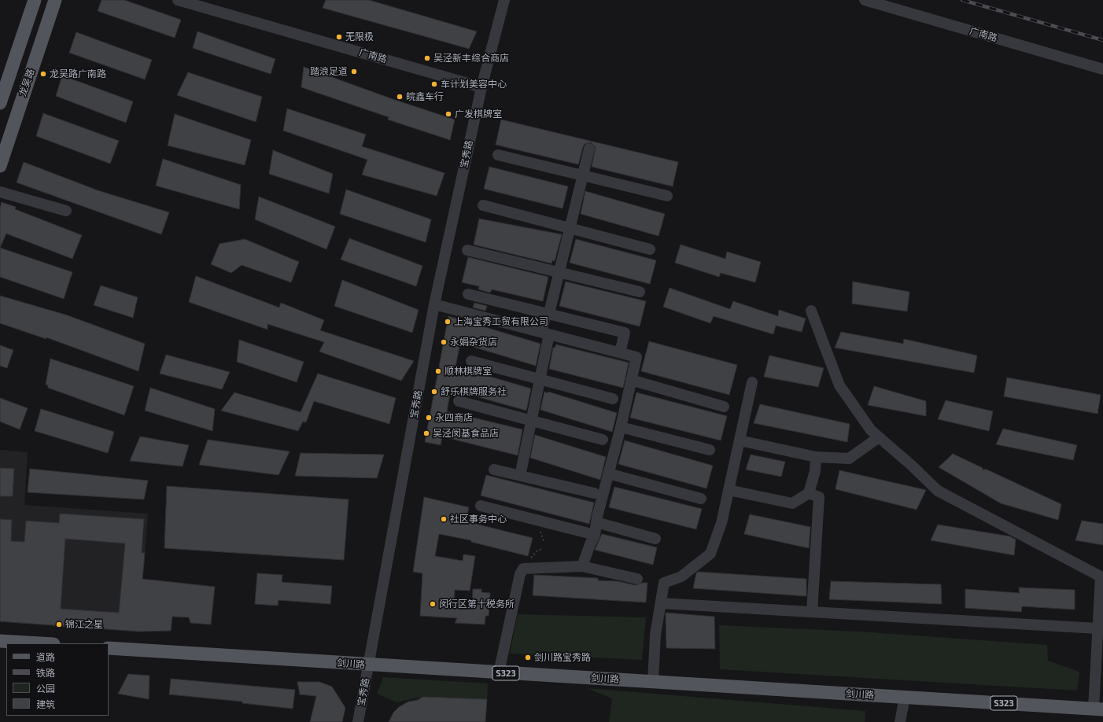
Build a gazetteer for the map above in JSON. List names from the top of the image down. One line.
{"streets":{"main road":["龙吴路","剑川路","S323"],"street":["广南路","宝秀路"]},"crossings":[["广南路","宝秀路"],["宝秀路","剑川路"]],"places":["无限极","吴泾新丰综合商店","踏浪足道","龙吴路广南路","车计划美容中心","皖鑫车行","广发棋牌室","上海宝秀工贸有限公司","永娟杂货店","顺林棋牌室","舒乐棋牌服务社","永四商店","吴泾闵基食品店","社区事务中心","闵行区第十税务所","锦江之星","剑川路宝秀路"],"legend":["道路","铁路","公园","建筑"]}
